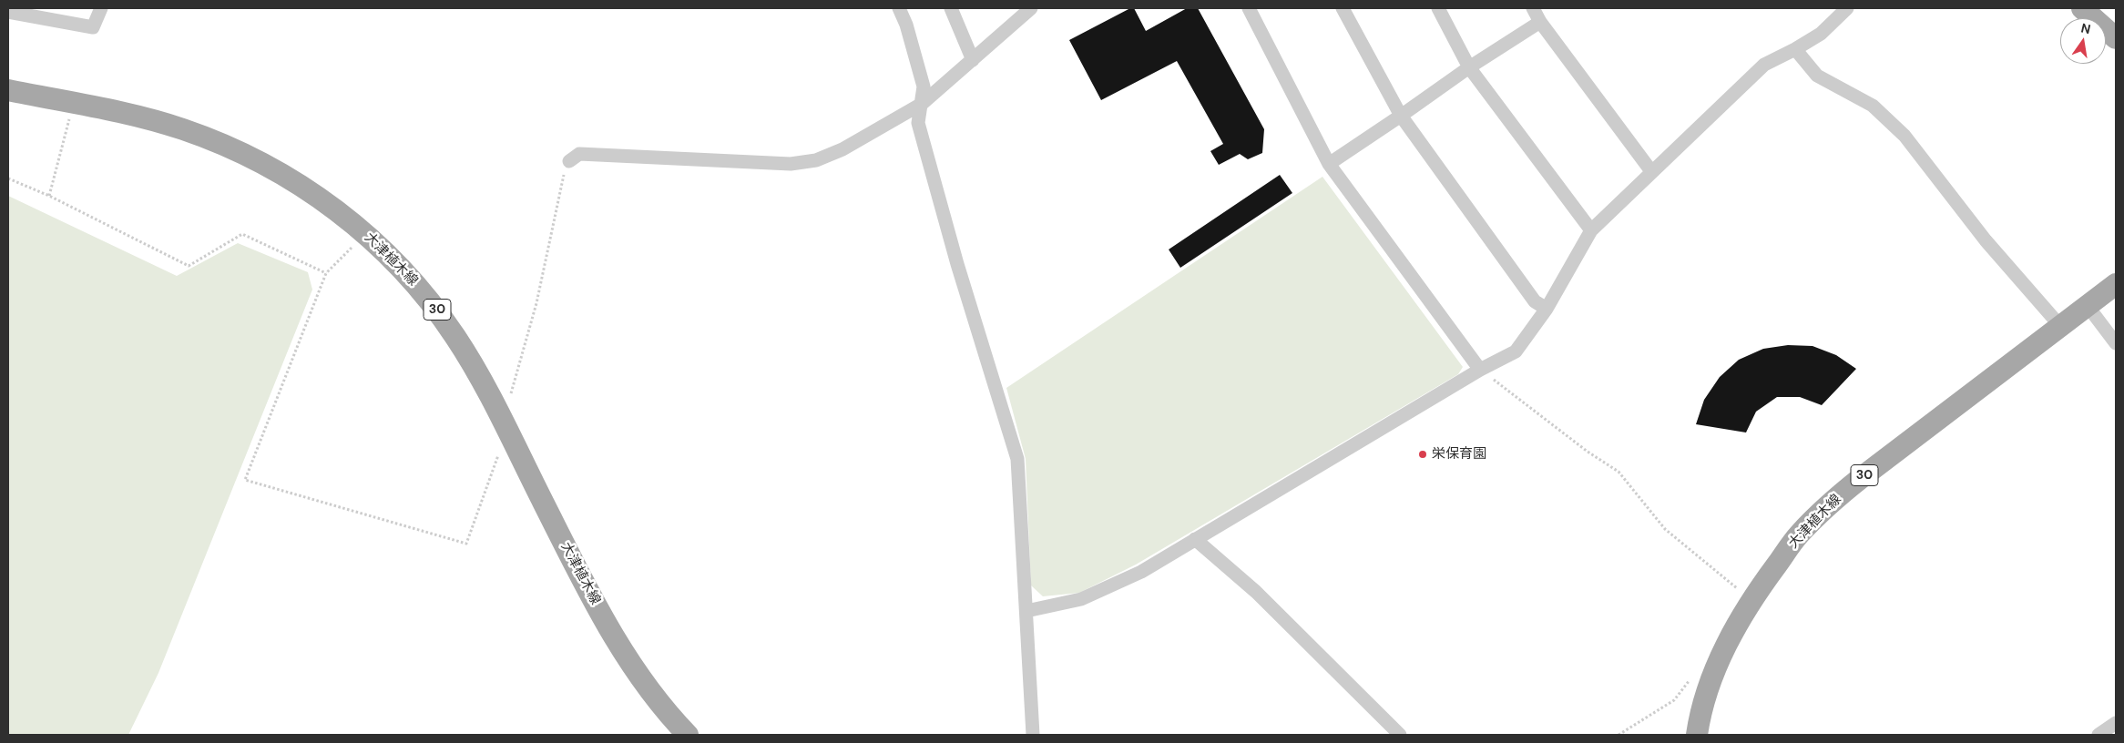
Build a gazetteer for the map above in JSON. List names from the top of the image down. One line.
{"streets":{"main road":["大津植木線","30"]},"places":["栄保育園"],"north":"top"}
